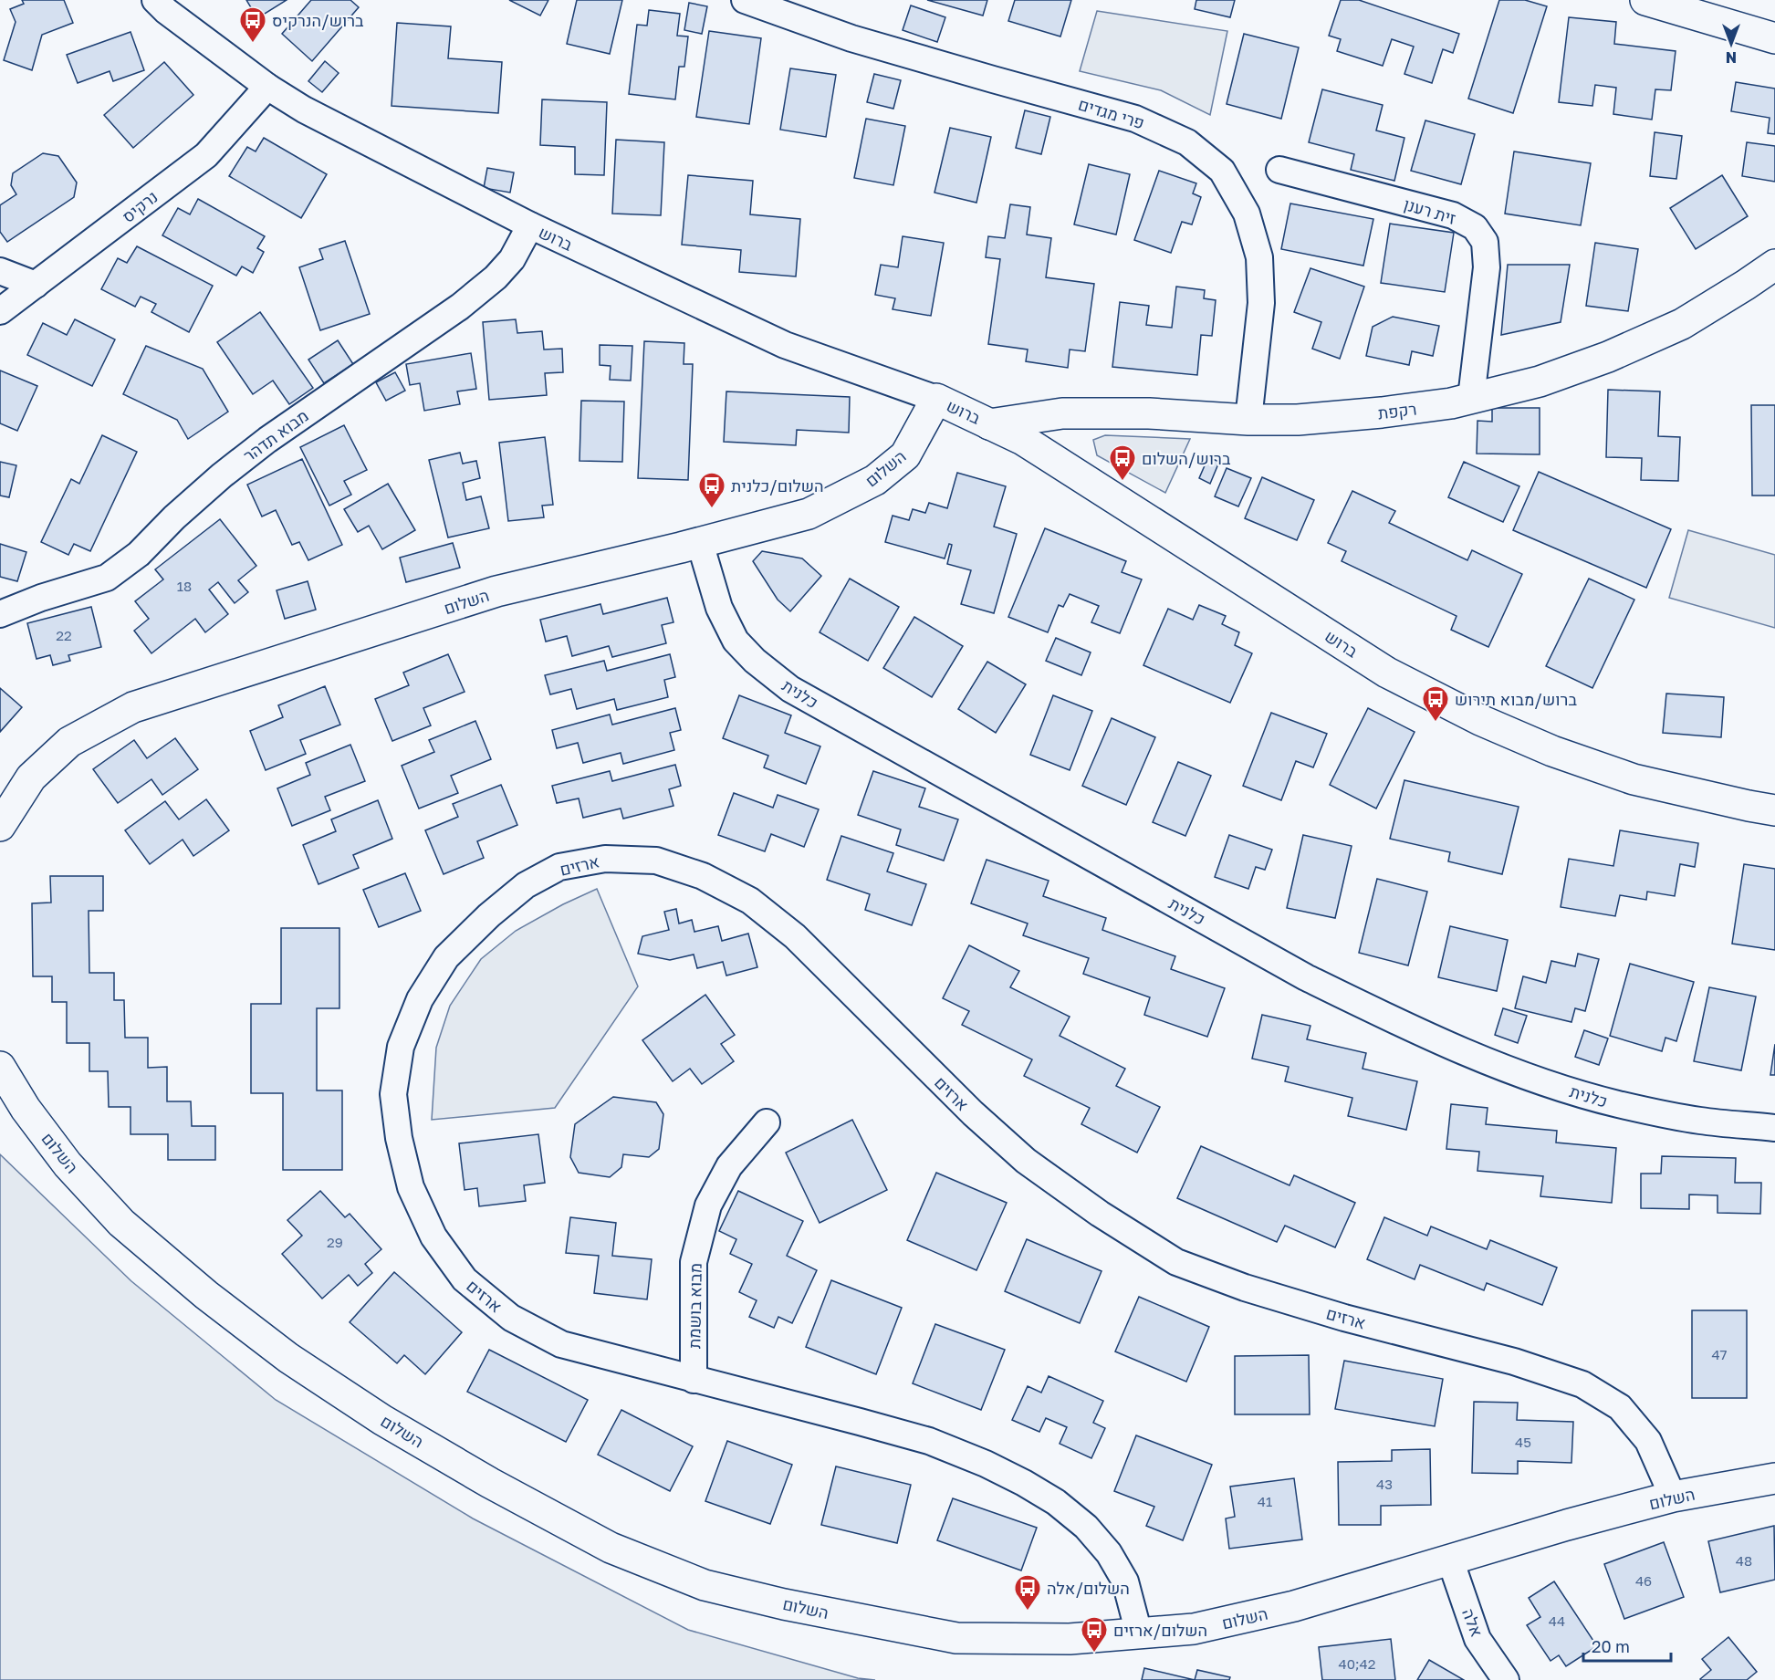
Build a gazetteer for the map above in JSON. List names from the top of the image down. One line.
{"streets":{"street":["פרי מגדים","נרקיס","זית רענן","ברוש","רקפת","מבוא תדהר","השלום","כלנית","ארזים","מבוא בושמת","אלה"]},"crossings":[["פרי מגדים","רקפת"],["נרקיס","ברוש"],["זית רענן","רקפת"],["ברוש","רקפת"],["ברוש","מבוא תדהר"],["ברוש","השלום"],["השלום","כלנית"],["השלום","ארזים"],["השלום","אלה"],["ארזים","מבוא בושמת"]],"places":{"bus stop":["ברוש/הנרקיס","ברוש/השלום","השלום/כלנית","ברוש/מבוא תירוש","השלום/אלה","השלום/ארזים"]},"house_numbers":["18","22","29","47","45","43","41","48","46","44","40;42"],"scale_bar":"20 m","north":"bottom"}
